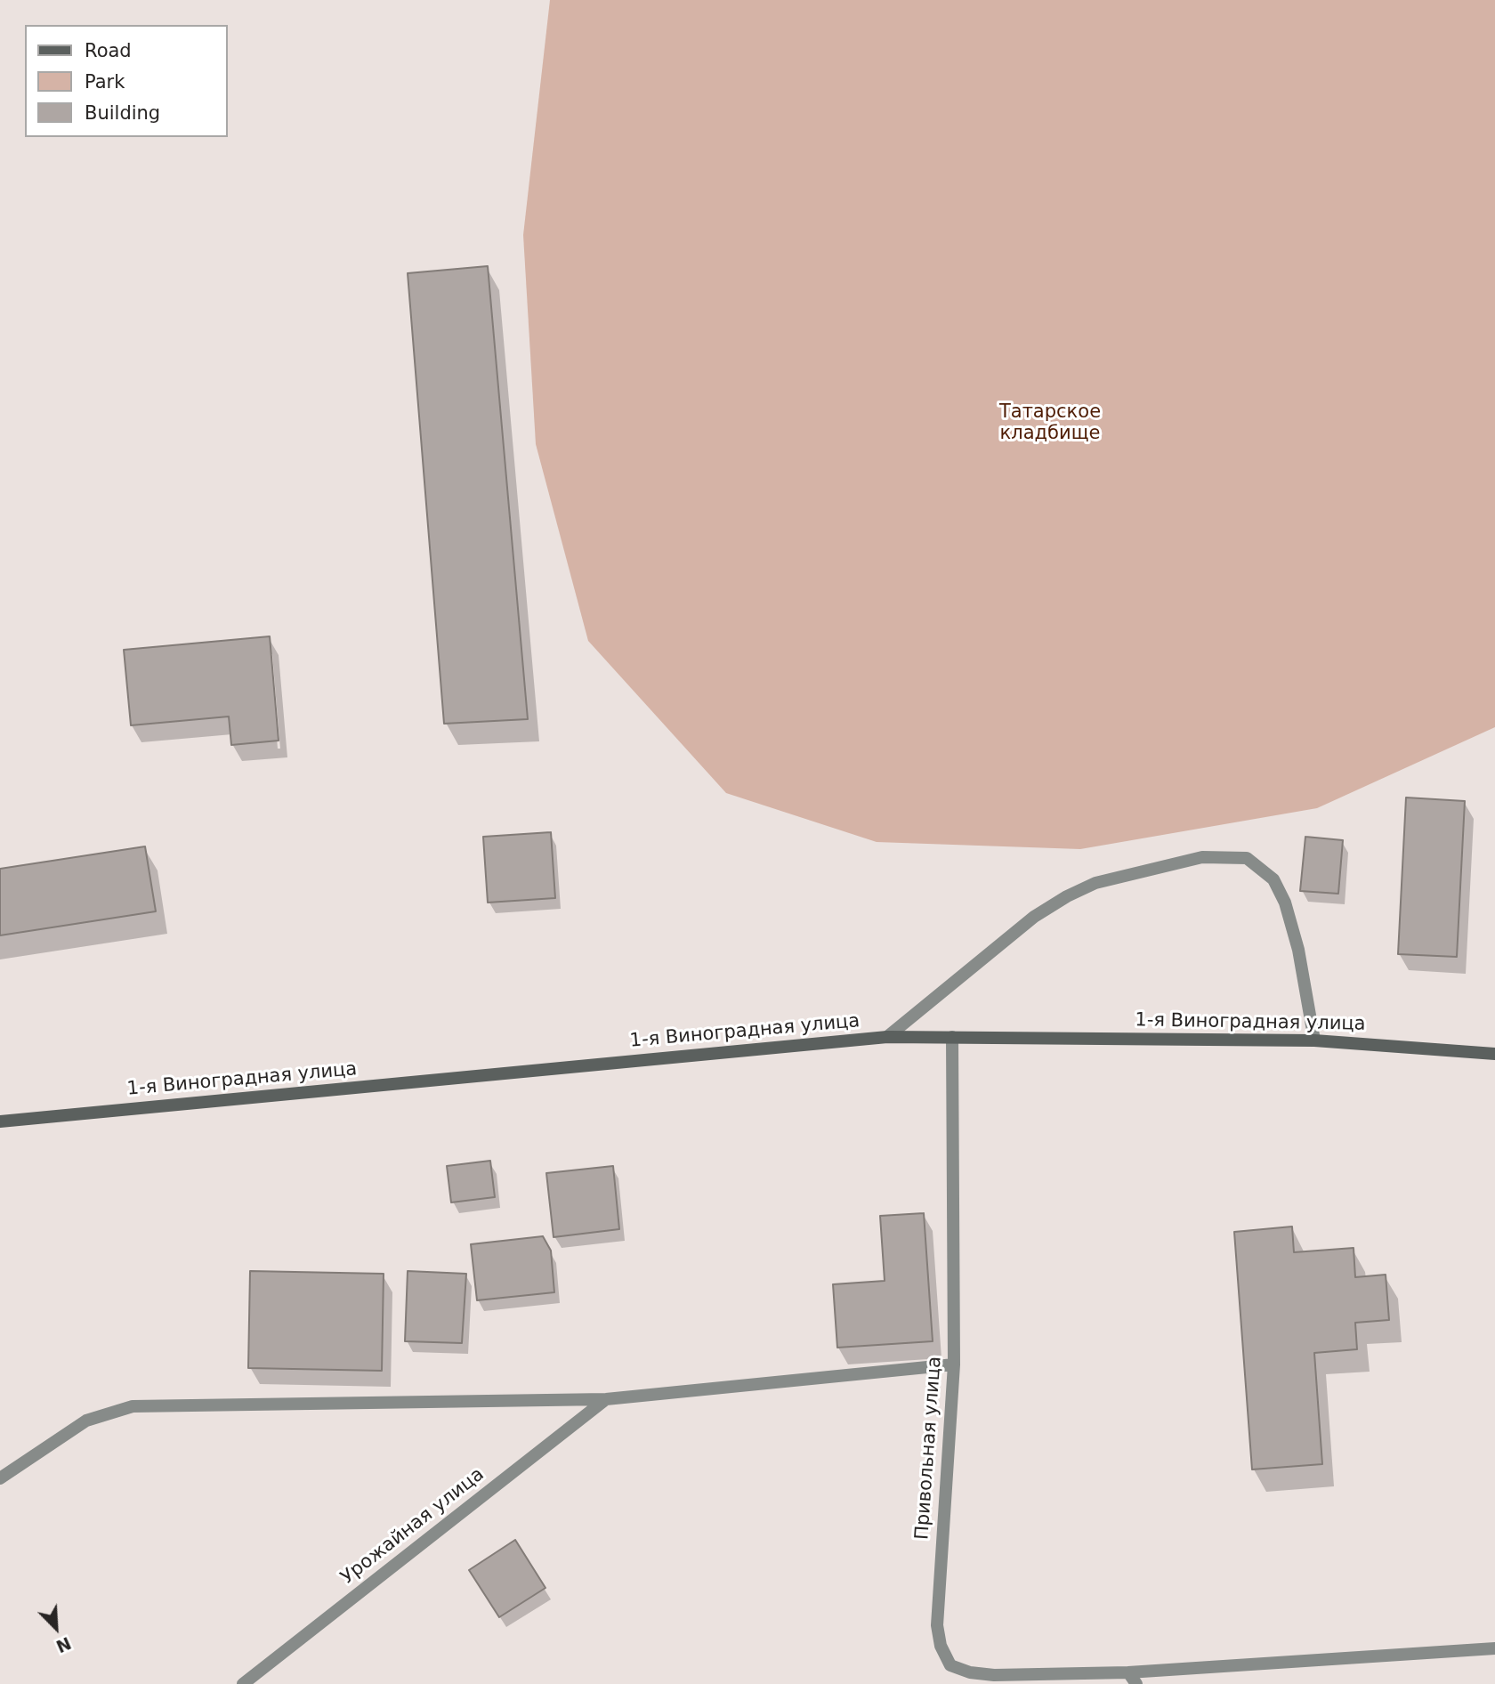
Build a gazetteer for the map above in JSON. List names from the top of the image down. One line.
{"streets":{"main road":["1-я Виноградная улица"],"street":["Привольная улица","Урожайная улица"]},"crossings":[["1-я Виноградная улица","Привольная улица"]],"parks":["Татарское кладбище"],"legend":["Road","Park","Building"],"north":"bottom right"}
